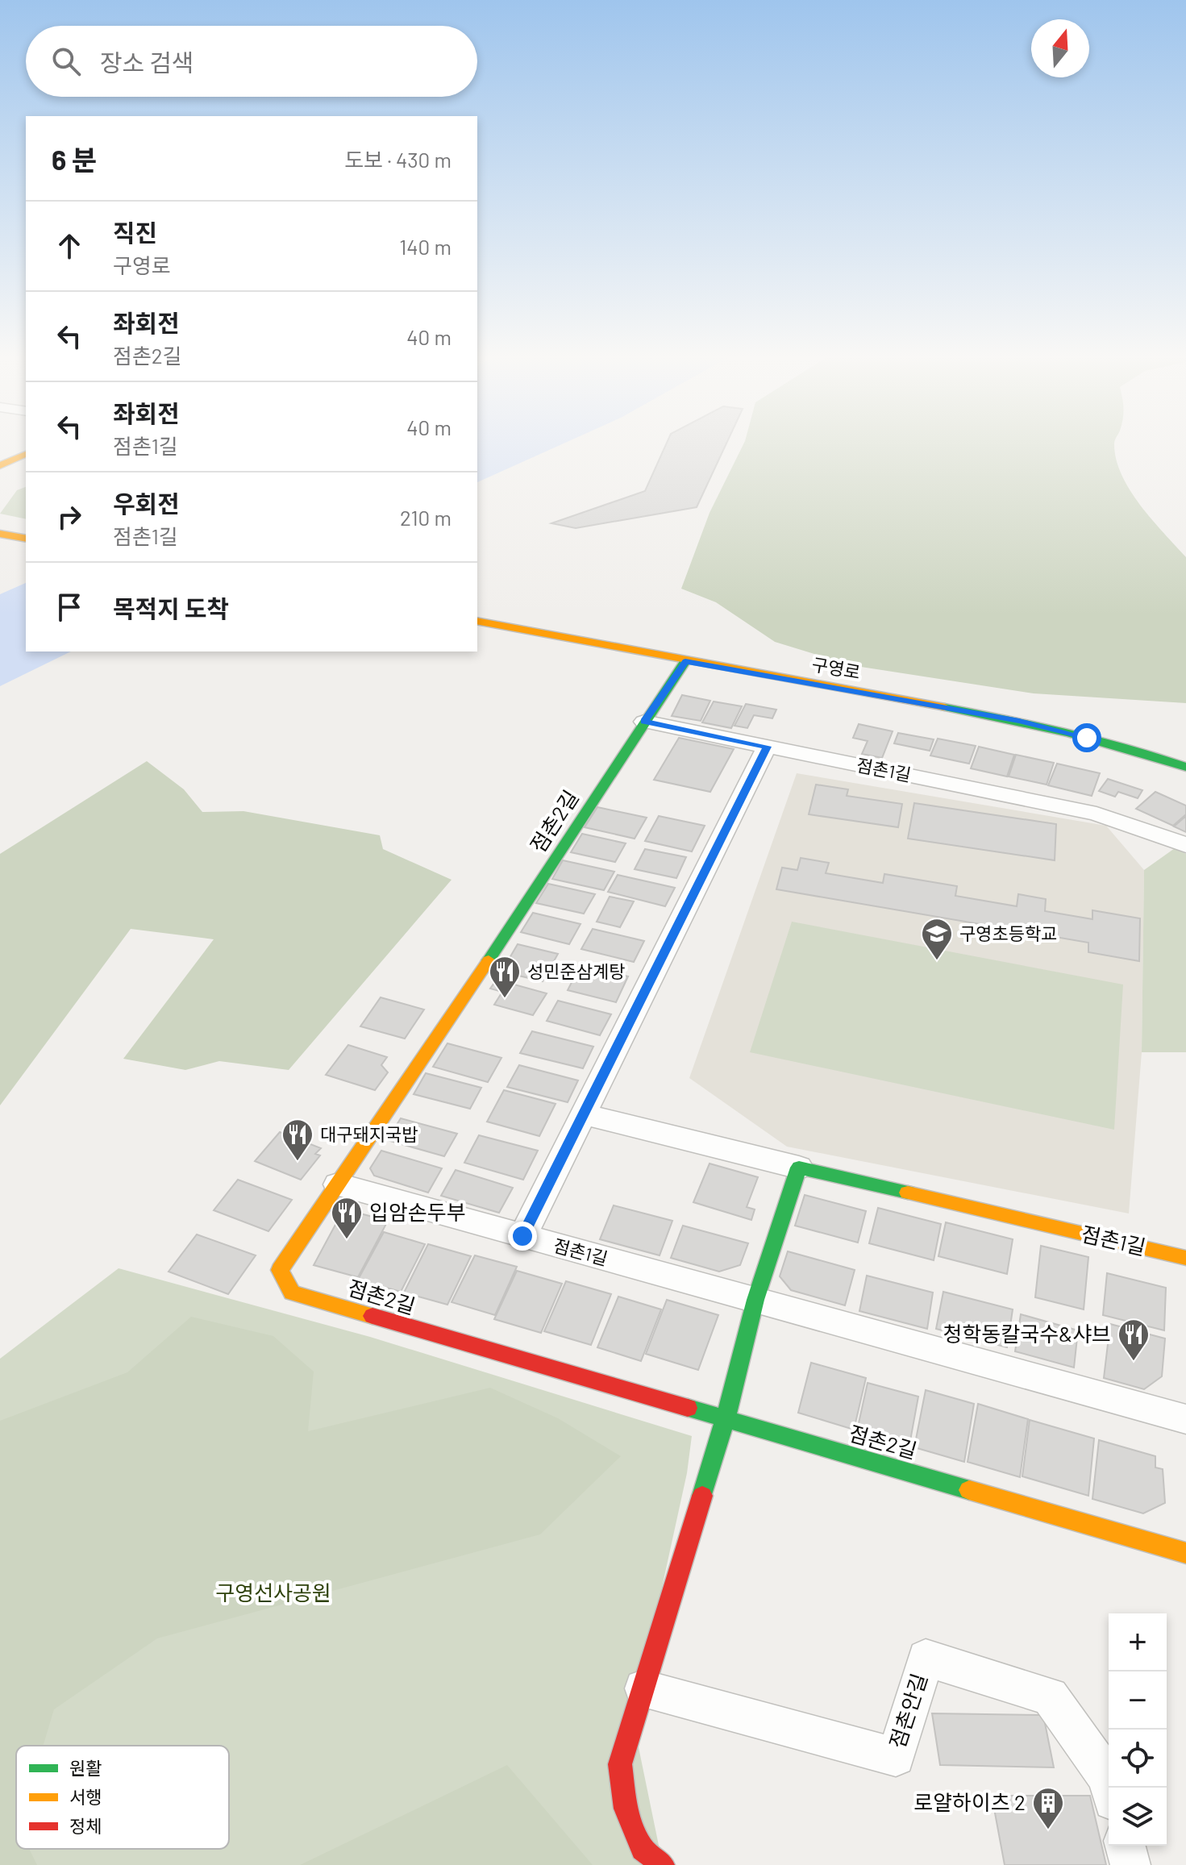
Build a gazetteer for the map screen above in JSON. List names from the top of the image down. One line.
{"streets":{"street":["구영로","점촌1길","점촌2길","점촌안길"]},"crossings":[["구영로","점촌2길"],["점촌1길","점촌2길"]],"parks":["구영선사공원"],"places":{"school or university":["구영초등학교"],"restaurant":["성민준삼계탕","대구돼지국밥","입암손두부","청학동칼국수&샤브"],"building":["로얄하이츠 2"]},"legend":["원활","서행","정체"],"north":"top","page":{"search":"장소 검색","heading":["6 분","도보 · 430 m"],"list":[["직진","구영로","140 m"],["좌회전","점촌2길","40 m"],["좌회전","점촌1길","40 m"],["우회전","점촌1길","210 m"],"목적지 도착"],"map_buttons":["+","−"]}}
